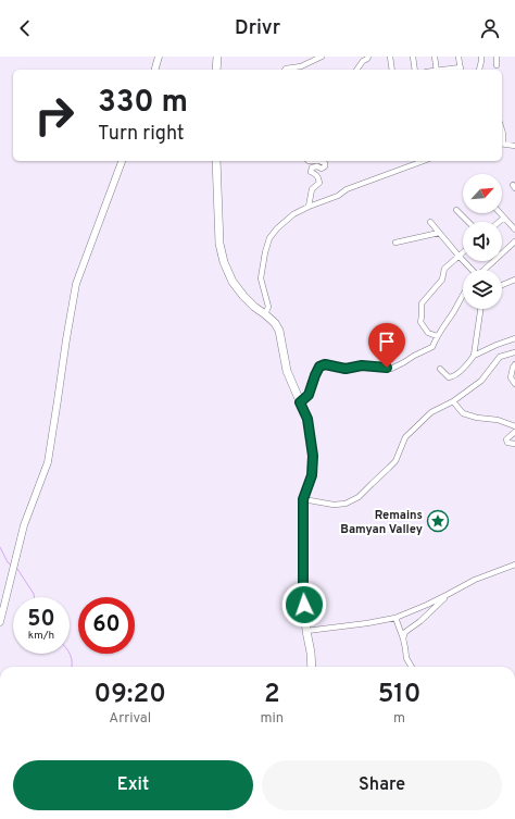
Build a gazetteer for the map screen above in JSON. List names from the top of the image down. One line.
{"places":{"place":["Remains Bamyan Valley"]},"north":"top right","page":{"header":"Drivr","turn":["330 m","Turn right"],"speed":"50 km/h","limit":"60","eta":["09:20","Arrival","2","min","510","m"],"buttons":["Exit","Share"]}}
